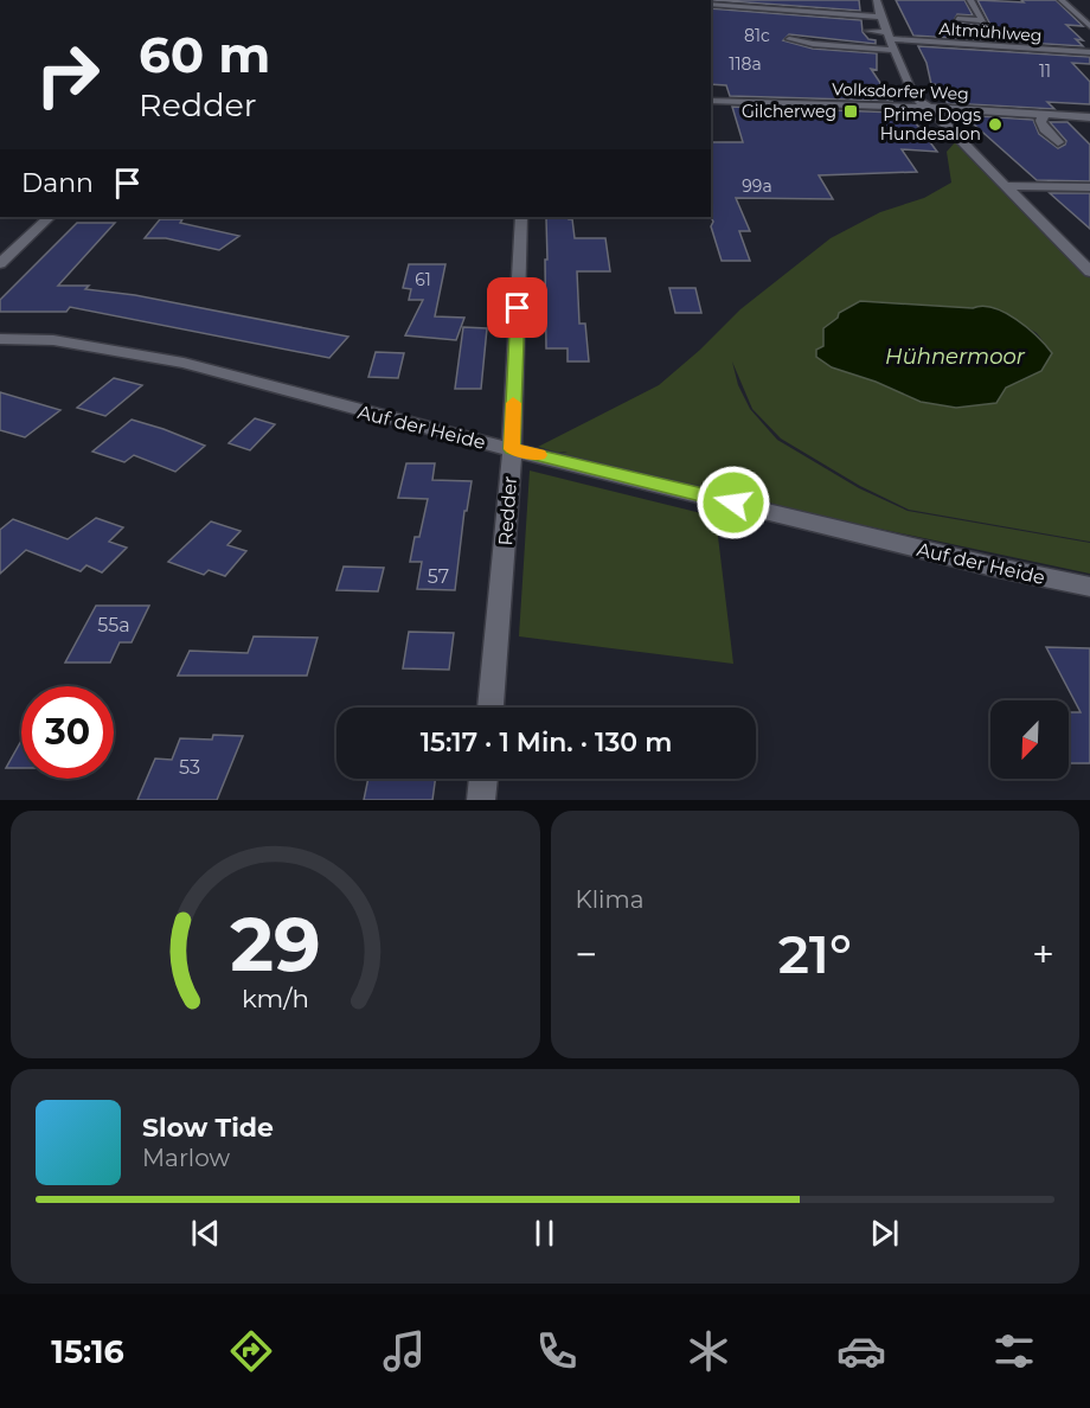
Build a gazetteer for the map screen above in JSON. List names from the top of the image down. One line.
{"streets":{"street":["Altmühlweg","Volksdorfer Weg","Auf der Heide","Redder"]},"crossings":[["Auf der Heide","Redder"]],"water":["Hühnermoor"],"places":{"transit":["Gilcherweg"],"other":["Prime Dogs Hundesalon"]},"house_numbers":["81c","118a","11","99a","61","57","55a","53"],"north":"bottom left","page":{"turn":["60 m","Redder"],"then":"Dann","limit":"30","trip":"15:17 · 1 Min. · 130 m","tile":"Klima","heat":["−","21°","+"],"song":["Slow Tide","Marlow"],"tabs":"15:16","gauge":["29","km/h"]}}
